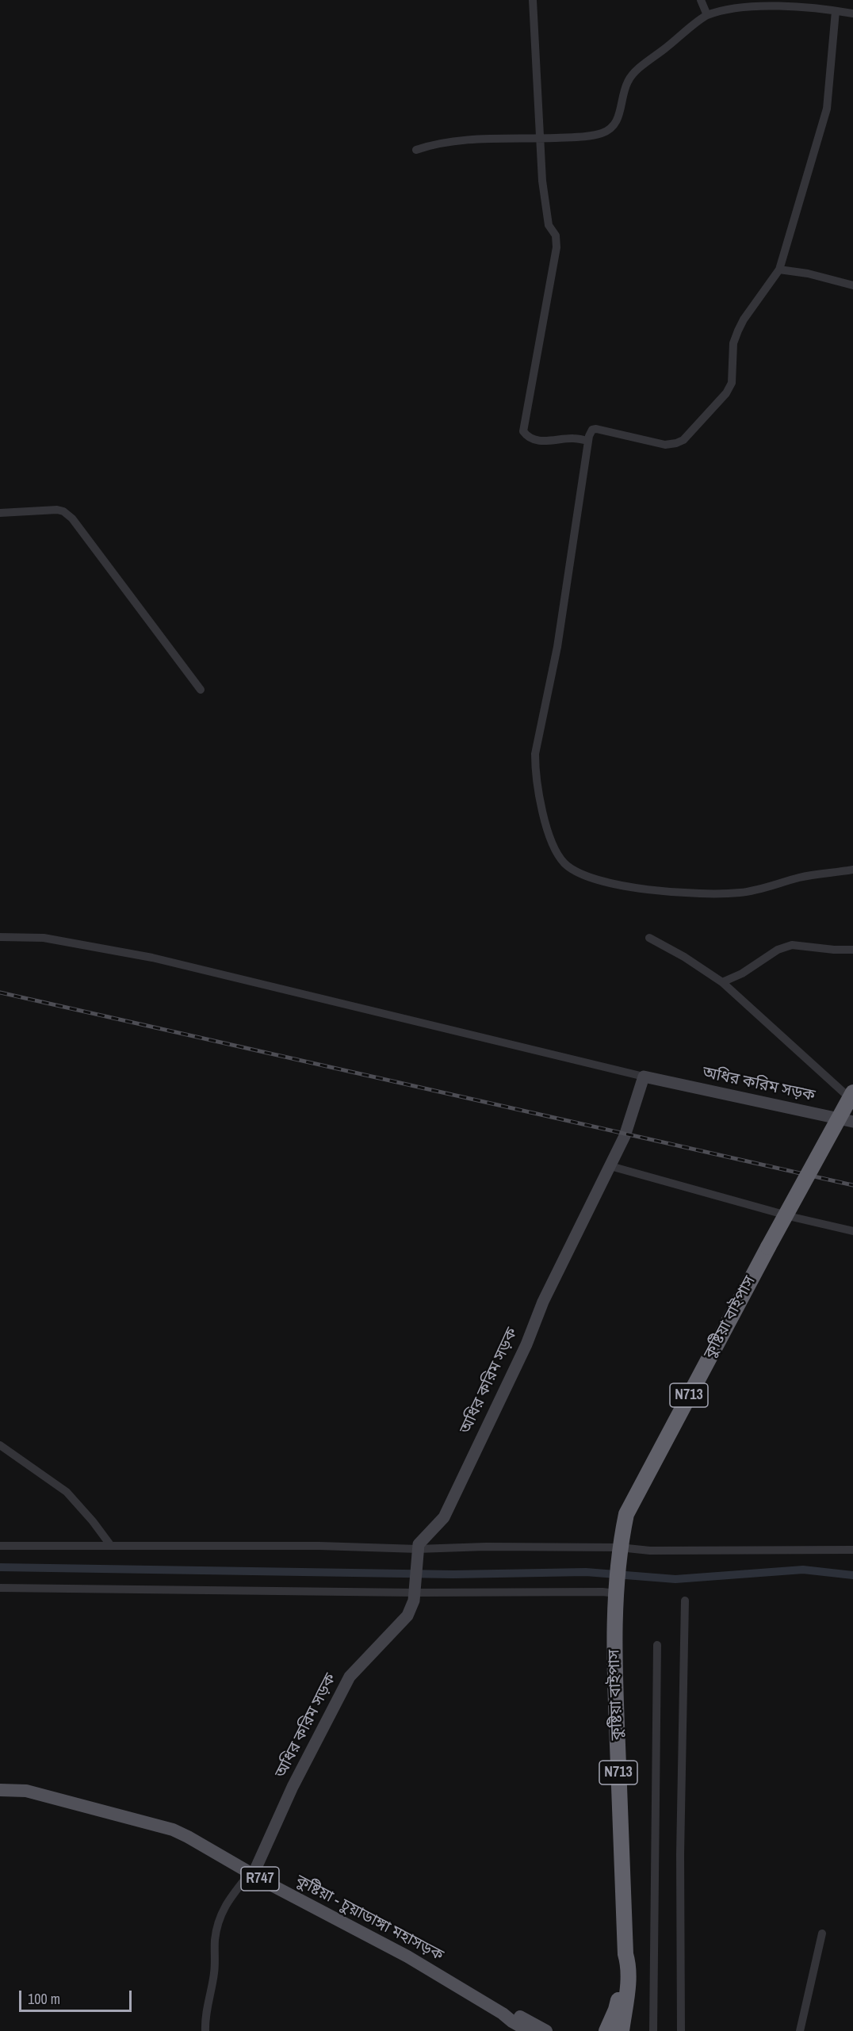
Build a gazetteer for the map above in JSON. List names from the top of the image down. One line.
{"streets":{"highway":["কুষ্টিয়া বাইপাস","N713"],"main road":["অধির করিম সড়ক","R747","কুষ্টিয়া - চুয়াডাঙ্গা মহাসড়ক"]},"crossings":[["অধির করিম সড়ক","কুষ্টিয়া - চুয়াডাঙ্গা মহাসড়ক"]],"scale_bar":"100 m"}
